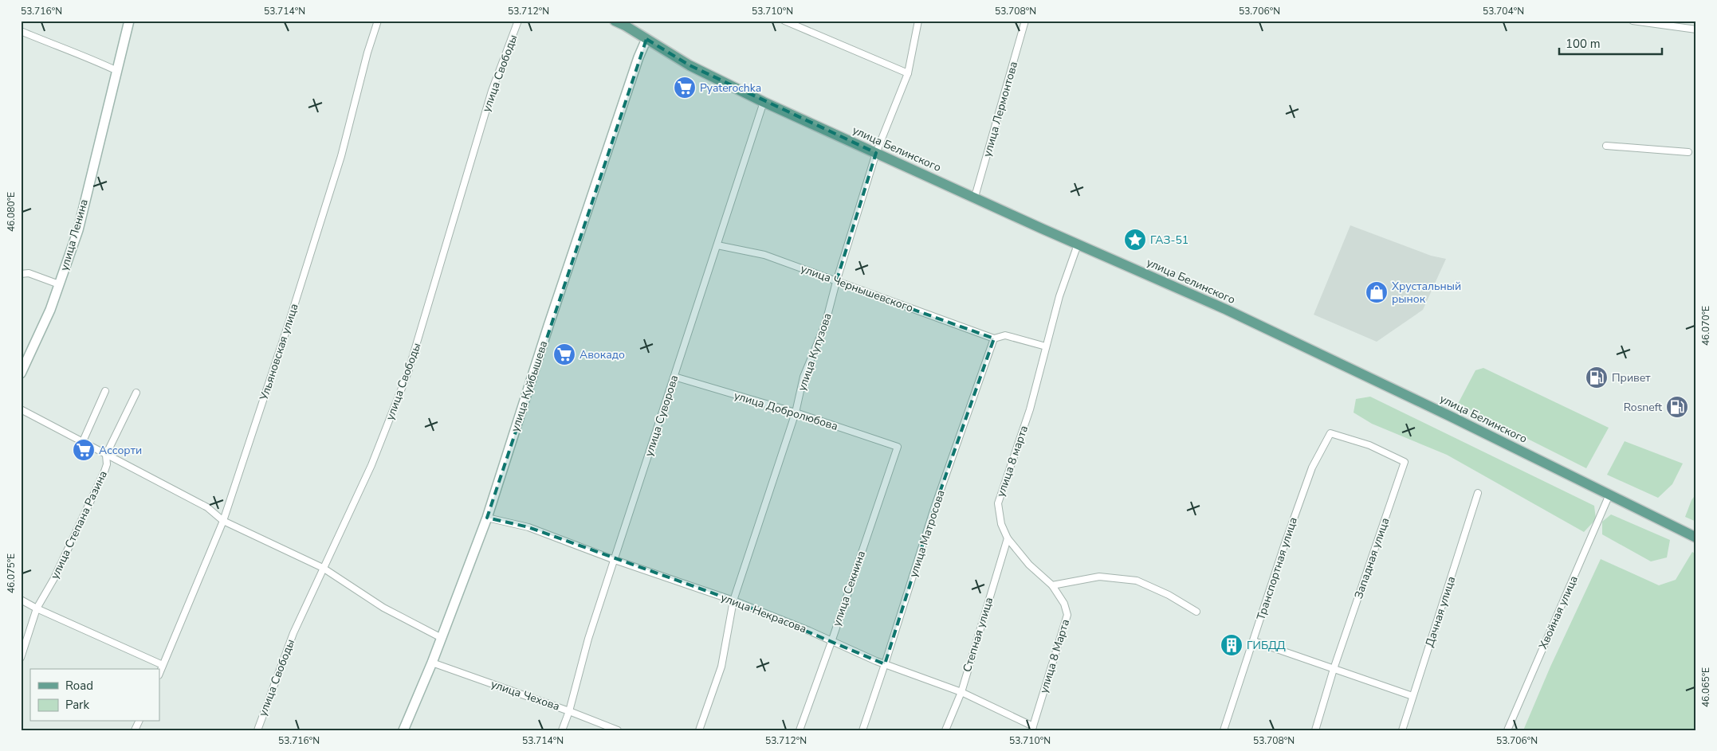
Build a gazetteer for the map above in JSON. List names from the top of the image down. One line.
{"streets":{"main road":["улица Белинского","улица Ленина","улица Куйбышева"],"street":["улица Свободы","улица Лермонтова","улица Чернышевского","Ульяновская улица","улица Кутузова","улица Добролюбова","улица Суворова","улица 8 марта","улица Степана Разина","улица Матросова","Западная улица","Транспортная улица","улица Секнина","Дачная улица","Хвойная улица","улица Некрасова","Степная улица","улица 8 Марта","улица Чехова"]},"crossings":[["улица Лермонтова","улица Белинского"],["улица Белинского","улица Кутузова"],["улица Белинского","улица Куйбышева"],["улица Белинского","улица Суворова"],["улица Белинского","улица 8 марта"],["улица Белинского","Хвойная улица"],["улица Чернышевского","улица Кутузова"],["улица Чернышевского","улица Суворова"],["улица Чернышевского","улица Матросова"],["улица Кутузова","улица Добролюбова"],["улица Кутузова","улица Некрасова"],["улица Куйбышева","улица Некрасова"],["улица Куйбышева","улица Чехова"],["улица Добролюбова","улица Суворова"],["улица Добролюбова","улица Секнина"],["улица Суворова","улица Некрасова"],["улица Суворова","улица Чехова"],["улица 8 марта","Степная улица"],["улица 8 марта","улица 8 Марта"],["улица Матросова","улица Некрасова"],["Западная улица","Транспортная улица"],["улица Секнина","улица Некрасова"],["улица Некрасова","Степная улица"],["улица Некрасова","улица 8 Марта"]],"places":{"supermarket":["Pyaterochka","Авокадо","Ассорти"],"place":["ГАЗ-51"],"shop":["Хрустальный рынок"],"fuel station":["Привет","Rosneft"],"building":["ГИБДД"]},"legend":["Road","Park"],"scale_bar":"100 m","coordinates":["53.716°N","53.714°N","53.712°N","53.710°N","53.708°N","53.706°N","53.704°N","46.080°E","46.070°E","46.075°E","46.065°E"]}
